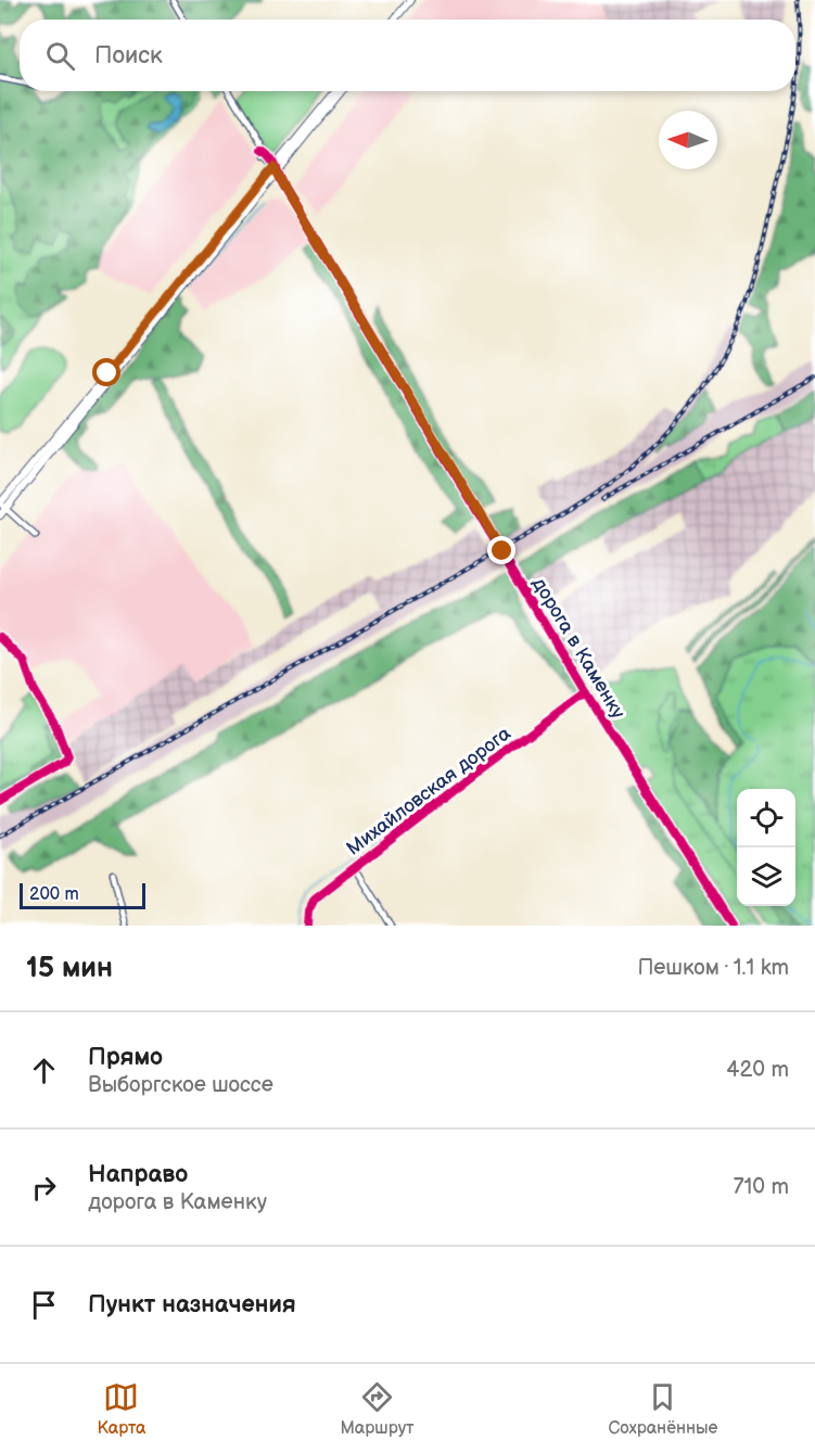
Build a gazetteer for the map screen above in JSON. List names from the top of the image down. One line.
{"streets":{"street":["дорога в Каменку","Михайловская дорога"]},"crossings":[["дорога в Каменку","Михайловская дорога"]],"scale_bar":"200 m","north":"left","page":{"search":"Поиск","scale":"200 m","heading":["15 мин","Пешком · 1.1 km"],"list":[["Прямо","Выборгское шоссе","420 m"],["Направо","дорога в Каменку","710 m"],"Пункт назначения"],"nav":["Карта","Маршрут","Сохранённые"]}}
